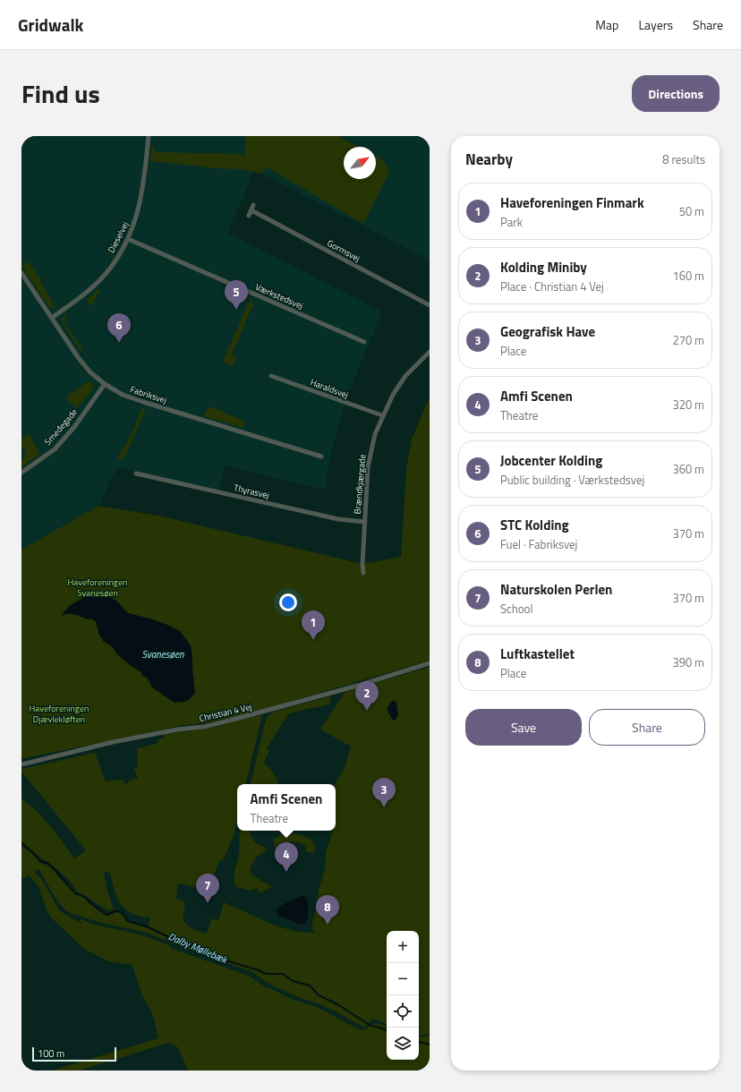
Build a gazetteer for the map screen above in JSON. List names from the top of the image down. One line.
{"streets":{"street":["Dieselvej","Gormsvej","Værkstedsvej","Haraldsvej","Fabriksvej","Smedegade","Brændkjærgade","Thyrasvej","Christian 4 Vej"]},"crossings":[["Dieselvej","Værkstedsvej"],["Dieselvej","Fabriksvej"],["Haraldsvej","Brændkjærgade"],["Fabriksvej","Smedegade"],["Brændkjærgade","Thyrasvej"]],"water":["Svanesøen","Dalby Møllebæk"],"parks":["Haveforeningen Svanesøen","Haveforeningen Djævlekløften"],"scale_bar":"100 m","north":"top right","page":{"header":"Gridwalk","nav":["Map","Layers","Share"],"title":"Find us","buttons":["Directions",["Save","Share"]],"heading":["Nearby","8 results"],"list":[{"mark":"1","name":"Haveforeningen Finmark","note":"Park","value":"50 m"},{"mark":"2","name":"Kolding Miniby","note":"Place · Christian 4 Vej","value":"160 m"},{"mark":"3","name":"Geografisk Have","note":"Place","value":"270 m"},{"mark":"4","name":"Amfi Scenen","note":"Theatre","value":"320 m"},{"mark":"5","name":"Jobcenter Kolding","note":"Public building · Værkstedsvej","value":"360 m"},{"mark":"6","name":"STC Kolding","note":"Fuel · Fabriksvej","value":"370 m"},{"mark":"7","name":"Naturskolen Perlen","note":"School","value":"370 m"},{"mark":"8","name":"Luftkastellet","note":"Place","value":"390 m"}],"pins":["5","6","1","2","3","4","7","8"],"popup":["Amfi Scenen","Theatre"],"map_buttons":["+","−"],"scale":"100 m"}}
